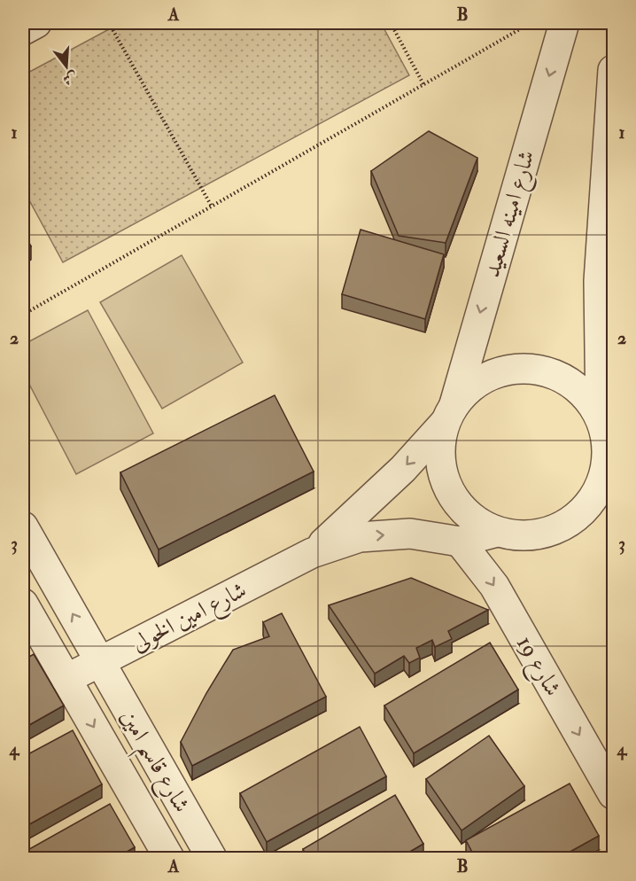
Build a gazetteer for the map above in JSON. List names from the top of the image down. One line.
{"streets":{"street":["شارع امينه السعيد","شارع امين الخولى","شارع 19","شارع قاسم امين"]},"crossings":[["شارع امينه السعيد","شارع امين الخولى"],["شارع امين الخولى","شارع 19"],["شارع امين الخولى","شارع قاسم امين"]],"one_way":["شارع 19"],"north":"bottom","grid":{"columns":["A","B"],"rows":["1","2","3","4"]}}
